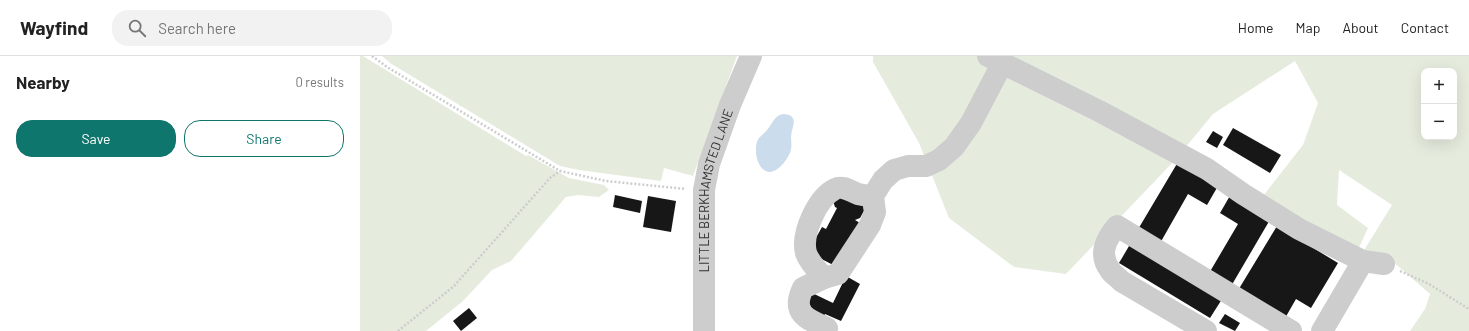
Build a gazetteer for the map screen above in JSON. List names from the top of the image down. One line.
{"streets":{"street":["LITTLE BERKHAMSTED LANE"]},"page":{"header":"Wayfind","search":"Search here","nav":["Home","Map","About","Contact"],"heading":["Nearby","0 results"],"map_buttons":["+","−"],"buttons":["Save","Share"]}}
